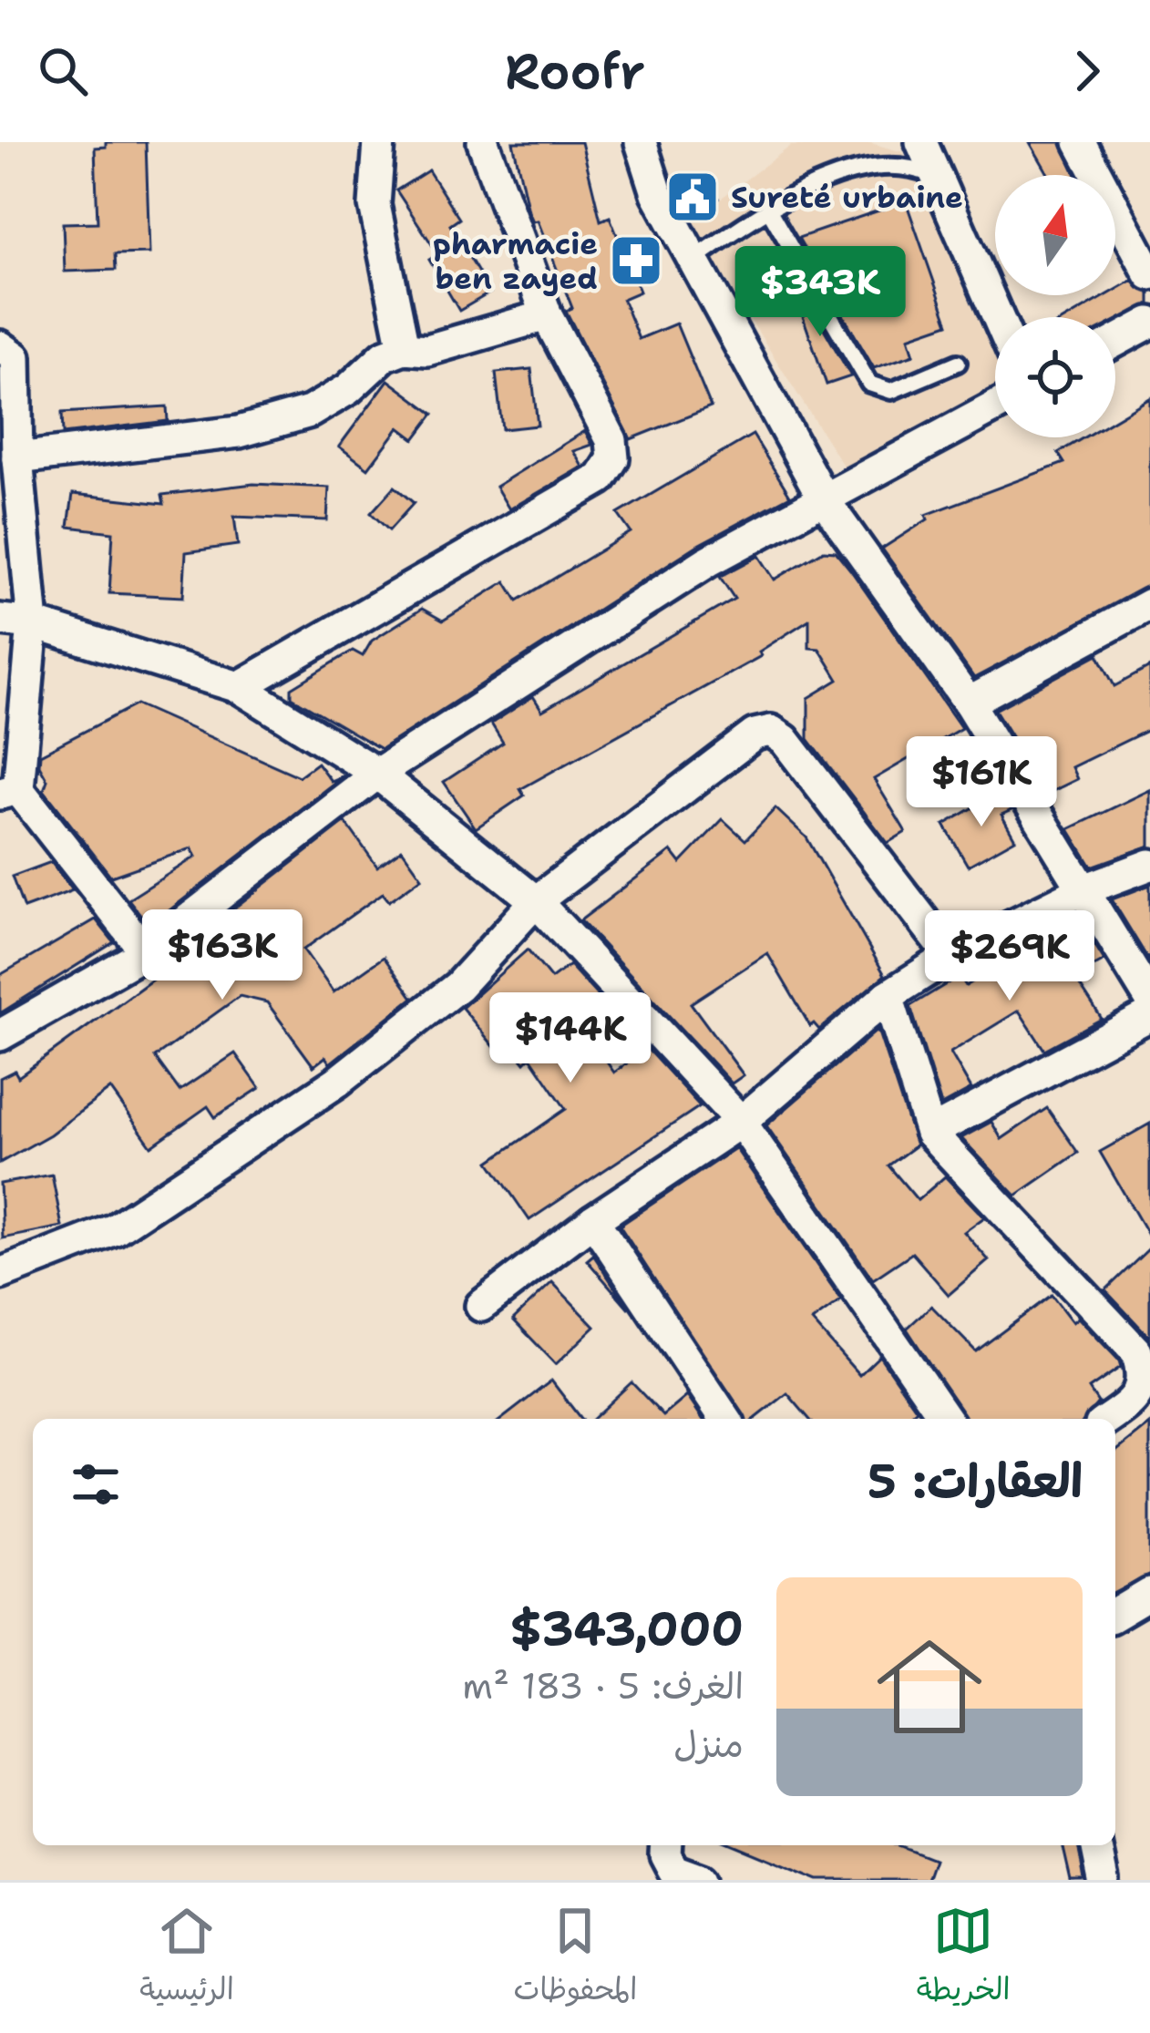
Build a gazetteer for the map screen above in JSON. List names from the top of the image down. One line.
{"places":{"public building":["Sureté urbaine"],"pharmacy":["pharmacie ben zayed"]},"north":"top","page":{"header":"Roofr","price":["$343K","$161K","$163K","$269K","$144K"],"heading":"العقارات: 5","list":[{"name":"$343,000","note":"الغرف: 5 · 183 m² · منزل"}],"tabs":["الخريطة","المحفوظات","الرئيسية"]}}
